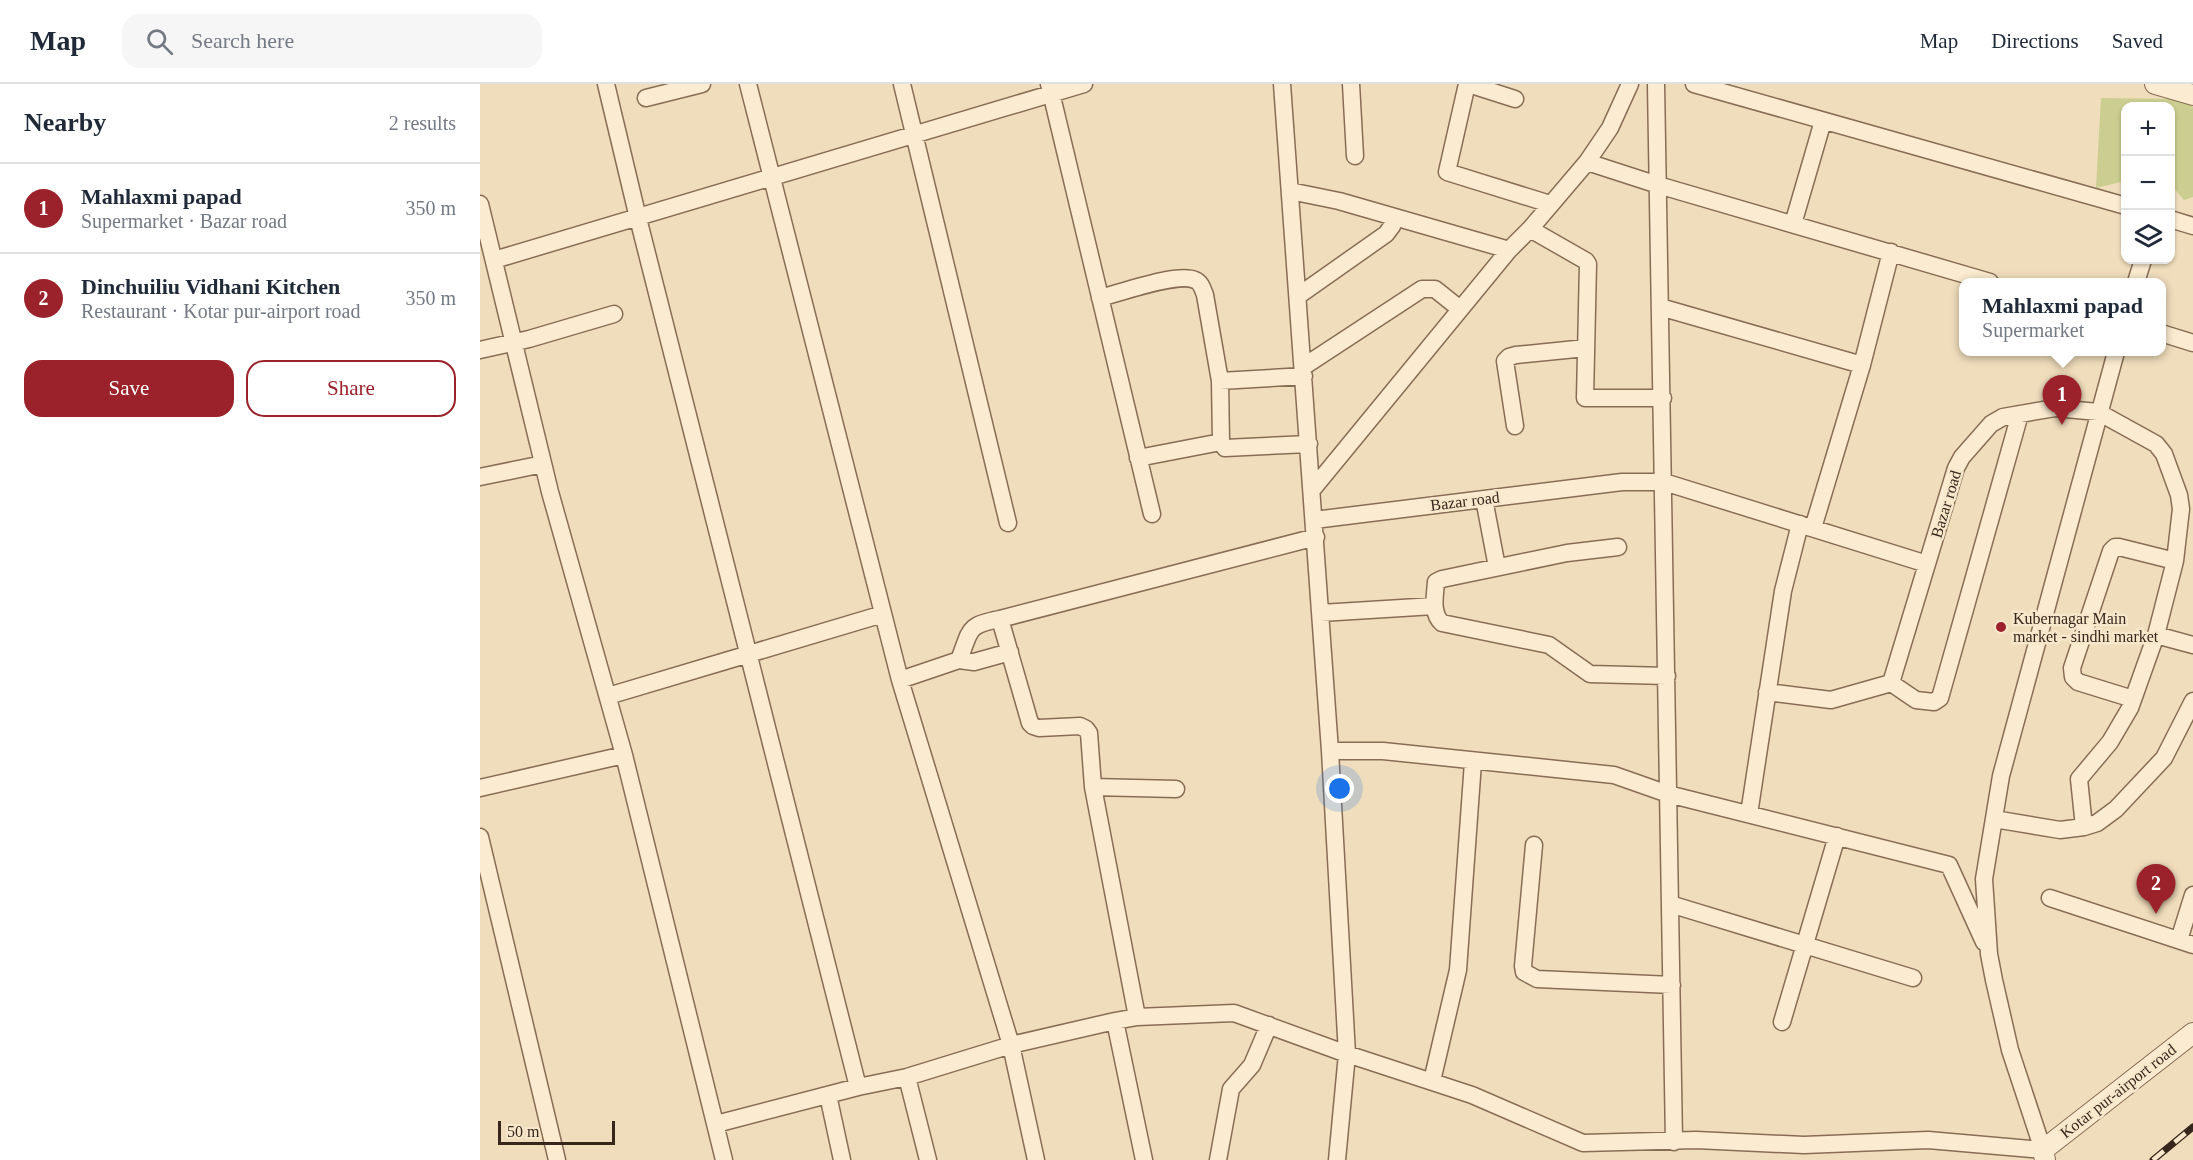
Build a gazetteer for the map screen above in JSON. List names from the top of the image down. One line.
{"streets":{"street":["Bazar road","Kotar pur-airport road"]},"places":["Kubernagar Main market - sindhi market"],"scale_bar":"50 m","page":{"header":"Map","search":"Search here","nav":["Map","Directions","Saved"],"heading":["Nearby","2 results"],"map_buttons":["+","−"],"list":[{"mark":"1","name":"Mahlaxmi papad","note":"Supermarket · Bazar road","value":"350 m"},{"mark":"2","name":"Dinchuiliu Vidhani Kitchen","note":"Restaurant · Kotar pur-airport road","value":"350 m"}],"popup":["Mahlaxmi papad","Supermarket"],"buttons":["Save","Share"],"pins":["1","2"],"scale":"50 m"}}
